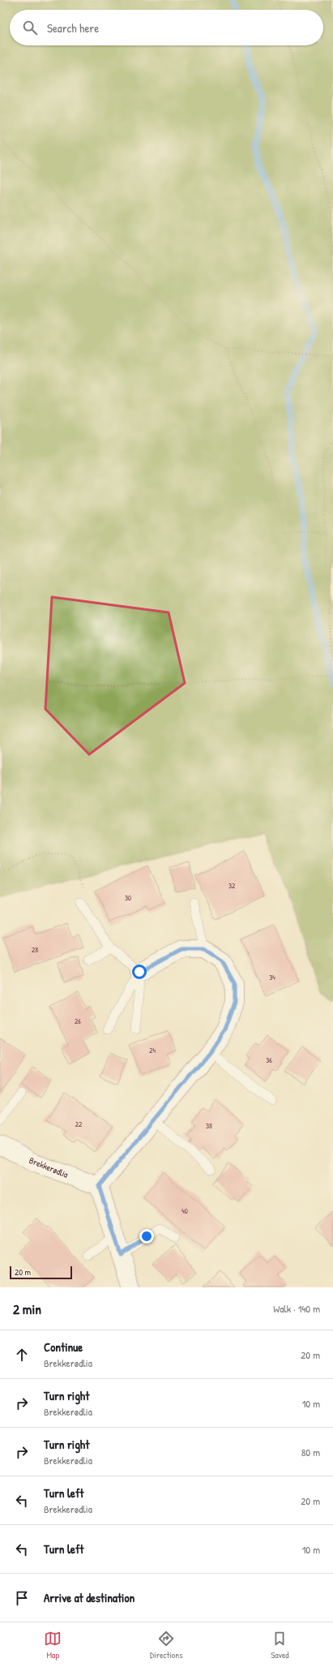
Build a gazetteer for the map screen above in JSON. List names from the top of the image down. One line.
{"streets":{"street":["Brekkerødlia"]},"house_numbers":["32","30","28","34","26","24","36","22","38","40"],"scale_bar":"20 m","page":{"search":"Search here","scale":"20 m","heading":["2 min","Walk · 140 m"],"list":[["Continue","Brekkerødlia","20 m"],["Turn right","Brekkerødlia","10 m"],["Turn right","Brekkerødlia","80 m"],["Turn left","Brekkerødlia","20 m"],["Turn left","10 m"],"Arrive at destination"],"nav":["Map","Directions","Saved"]}}
